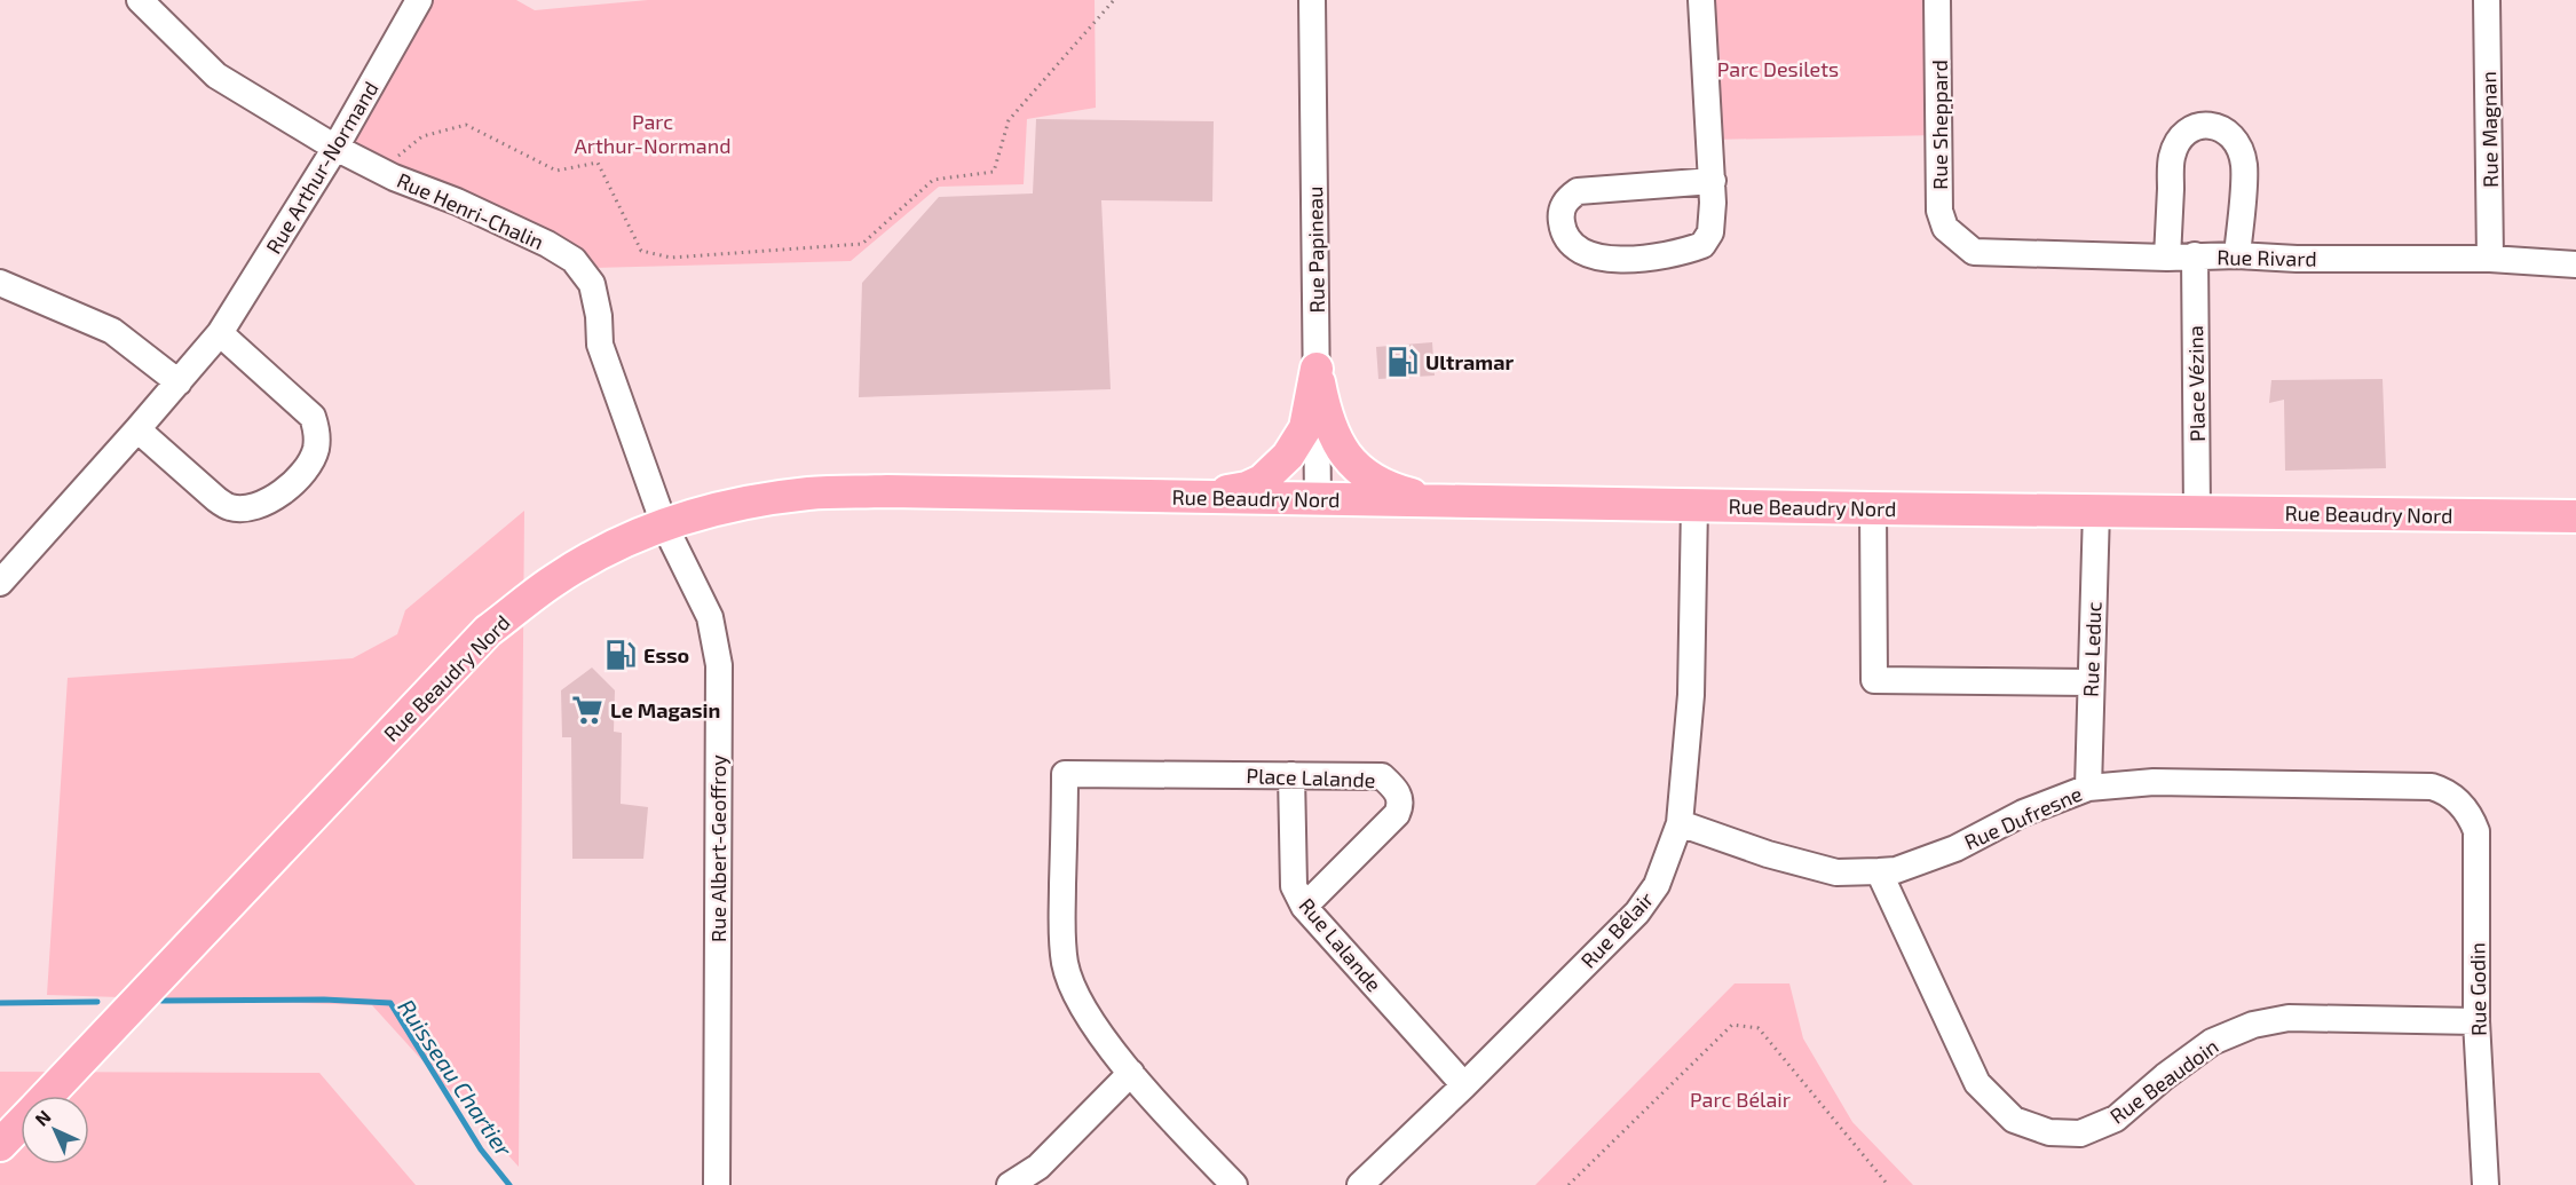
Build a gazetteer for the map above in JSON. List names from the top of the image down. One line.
{"streets":{"main road":["Rue Beaudry Nord"],"street":["Rue Sheppard","Rue Magnan","Rue Arthur-Normand","Rue Henri-Chalin","Rue Papineau","Rue Rivard","Place Vézina","Rue Leduc","Place Lalande","Rue Dufresne","Rue Albert-Geoffroy","Rue Bélair","Rue Lalande","Rue Godin","Rue Beaudoin"]},"crossings":[["Rue Sheppard","Rue Rivard"],["Rue Magnan","Rue Rivard"],["Rue Arthur-Normand","Rue Henri-Chalin"],["Rue Henri-Chalin","Rue Beaudry Nord"],["Rue Henri-Chalin","Rue Albert-Geoffroy"],["Rue Papineau","Rue Beaudry Nord"],["Rue Rivard","Place Vézina"],["Place Vézina","Rue Beaudry Nord"],["Rue Beaudry Nord","Rue Leduc"],["Rue Beaudry Nord","Rue Albert-Geoffroy"],["Rue Beaudry Nord","Rue Bélair"],["Rue Leduc","Rue Dufresne"],["Place Lalande","Rue Lalande"],["Rue Dufresne","Rue Bélair"],["Rue Dufresne","Rue Godin"],["Rue Dufresne","Rue Beaudoin"],["Rue Bélair","Rue Lalande"],["Rue Godin","Rue Beaudoin"]],"water":["Ruisseau Chartier"],"parks":["Parc Desilets","Parc Arthur-Normand","Parc Bélair"],"places":{"fuel station":["Ultramar","Esso"],"supermarket":["Le Magasin"]},"north":"top left"}
